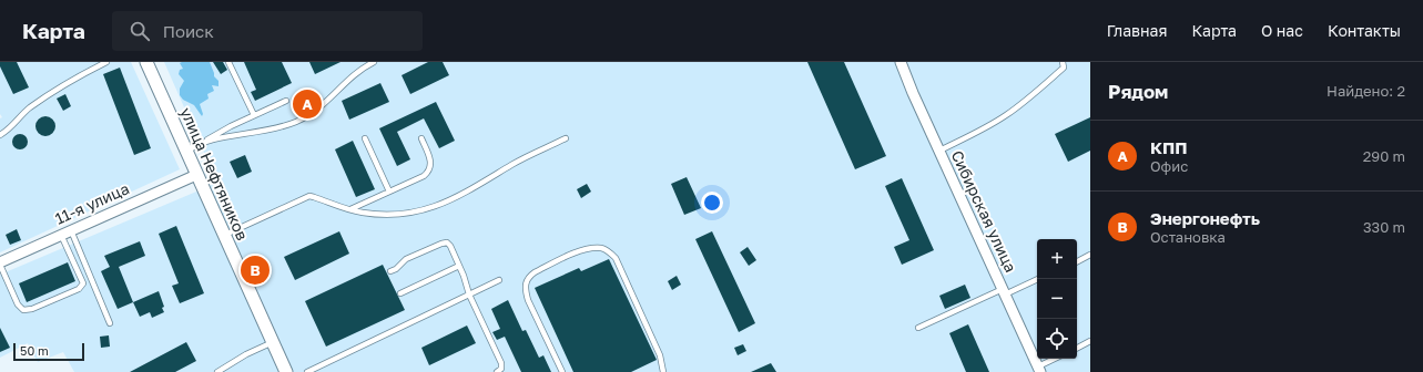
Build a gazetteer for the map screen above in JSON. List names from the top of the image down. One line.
{"streets":{"street":["улица Нефтяников","11-я улица","Сибирская улица"]},"crossings":[["улица Нефтяников","11-я улица"]],"scale_bar":"50 m","page":{"header":"Карта","search":"Поиск","nav":["Главная","Карта","О нас","Контакты"],"heading":["Рядом","Найдено: 2"],"pins":["A","B"],"list":[{"mark":"A","name":"КПП","note":"Офис","value":"290 m"},{"mark":"B","name":"Энергонефть","note":"Остановка","value":"330 m"}],"map_buttons":["+","−"],"scale":"50 m"}}
